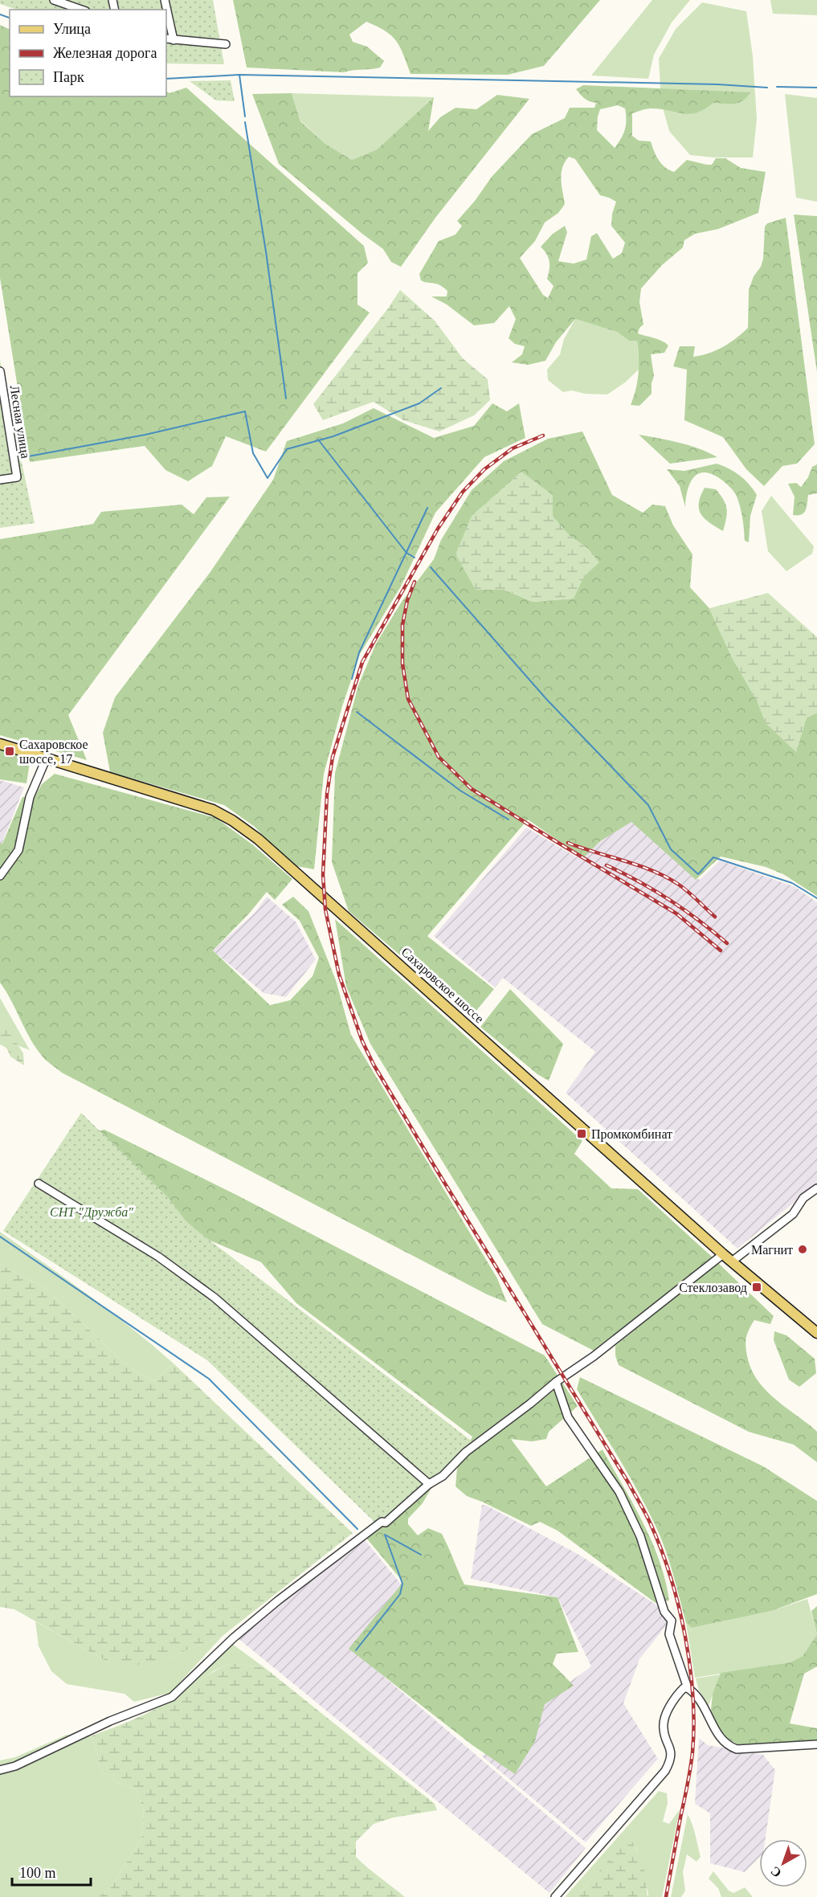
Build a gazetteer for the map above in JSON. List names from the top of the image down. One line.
{"streets":{"main road":["Сахаровское шоссе"],"street":["Лесная улица"]},"parks":["СНТ \"Дружба\""],"places":{"transit":["Сахаровское шоссе, 17","Промкомбинат","Стеклозавод"],"other":["Магнит"]},"legend":["Улица","Железная дорога","Парк"],"scale_bar":"100 m","north":"bottom left"}
